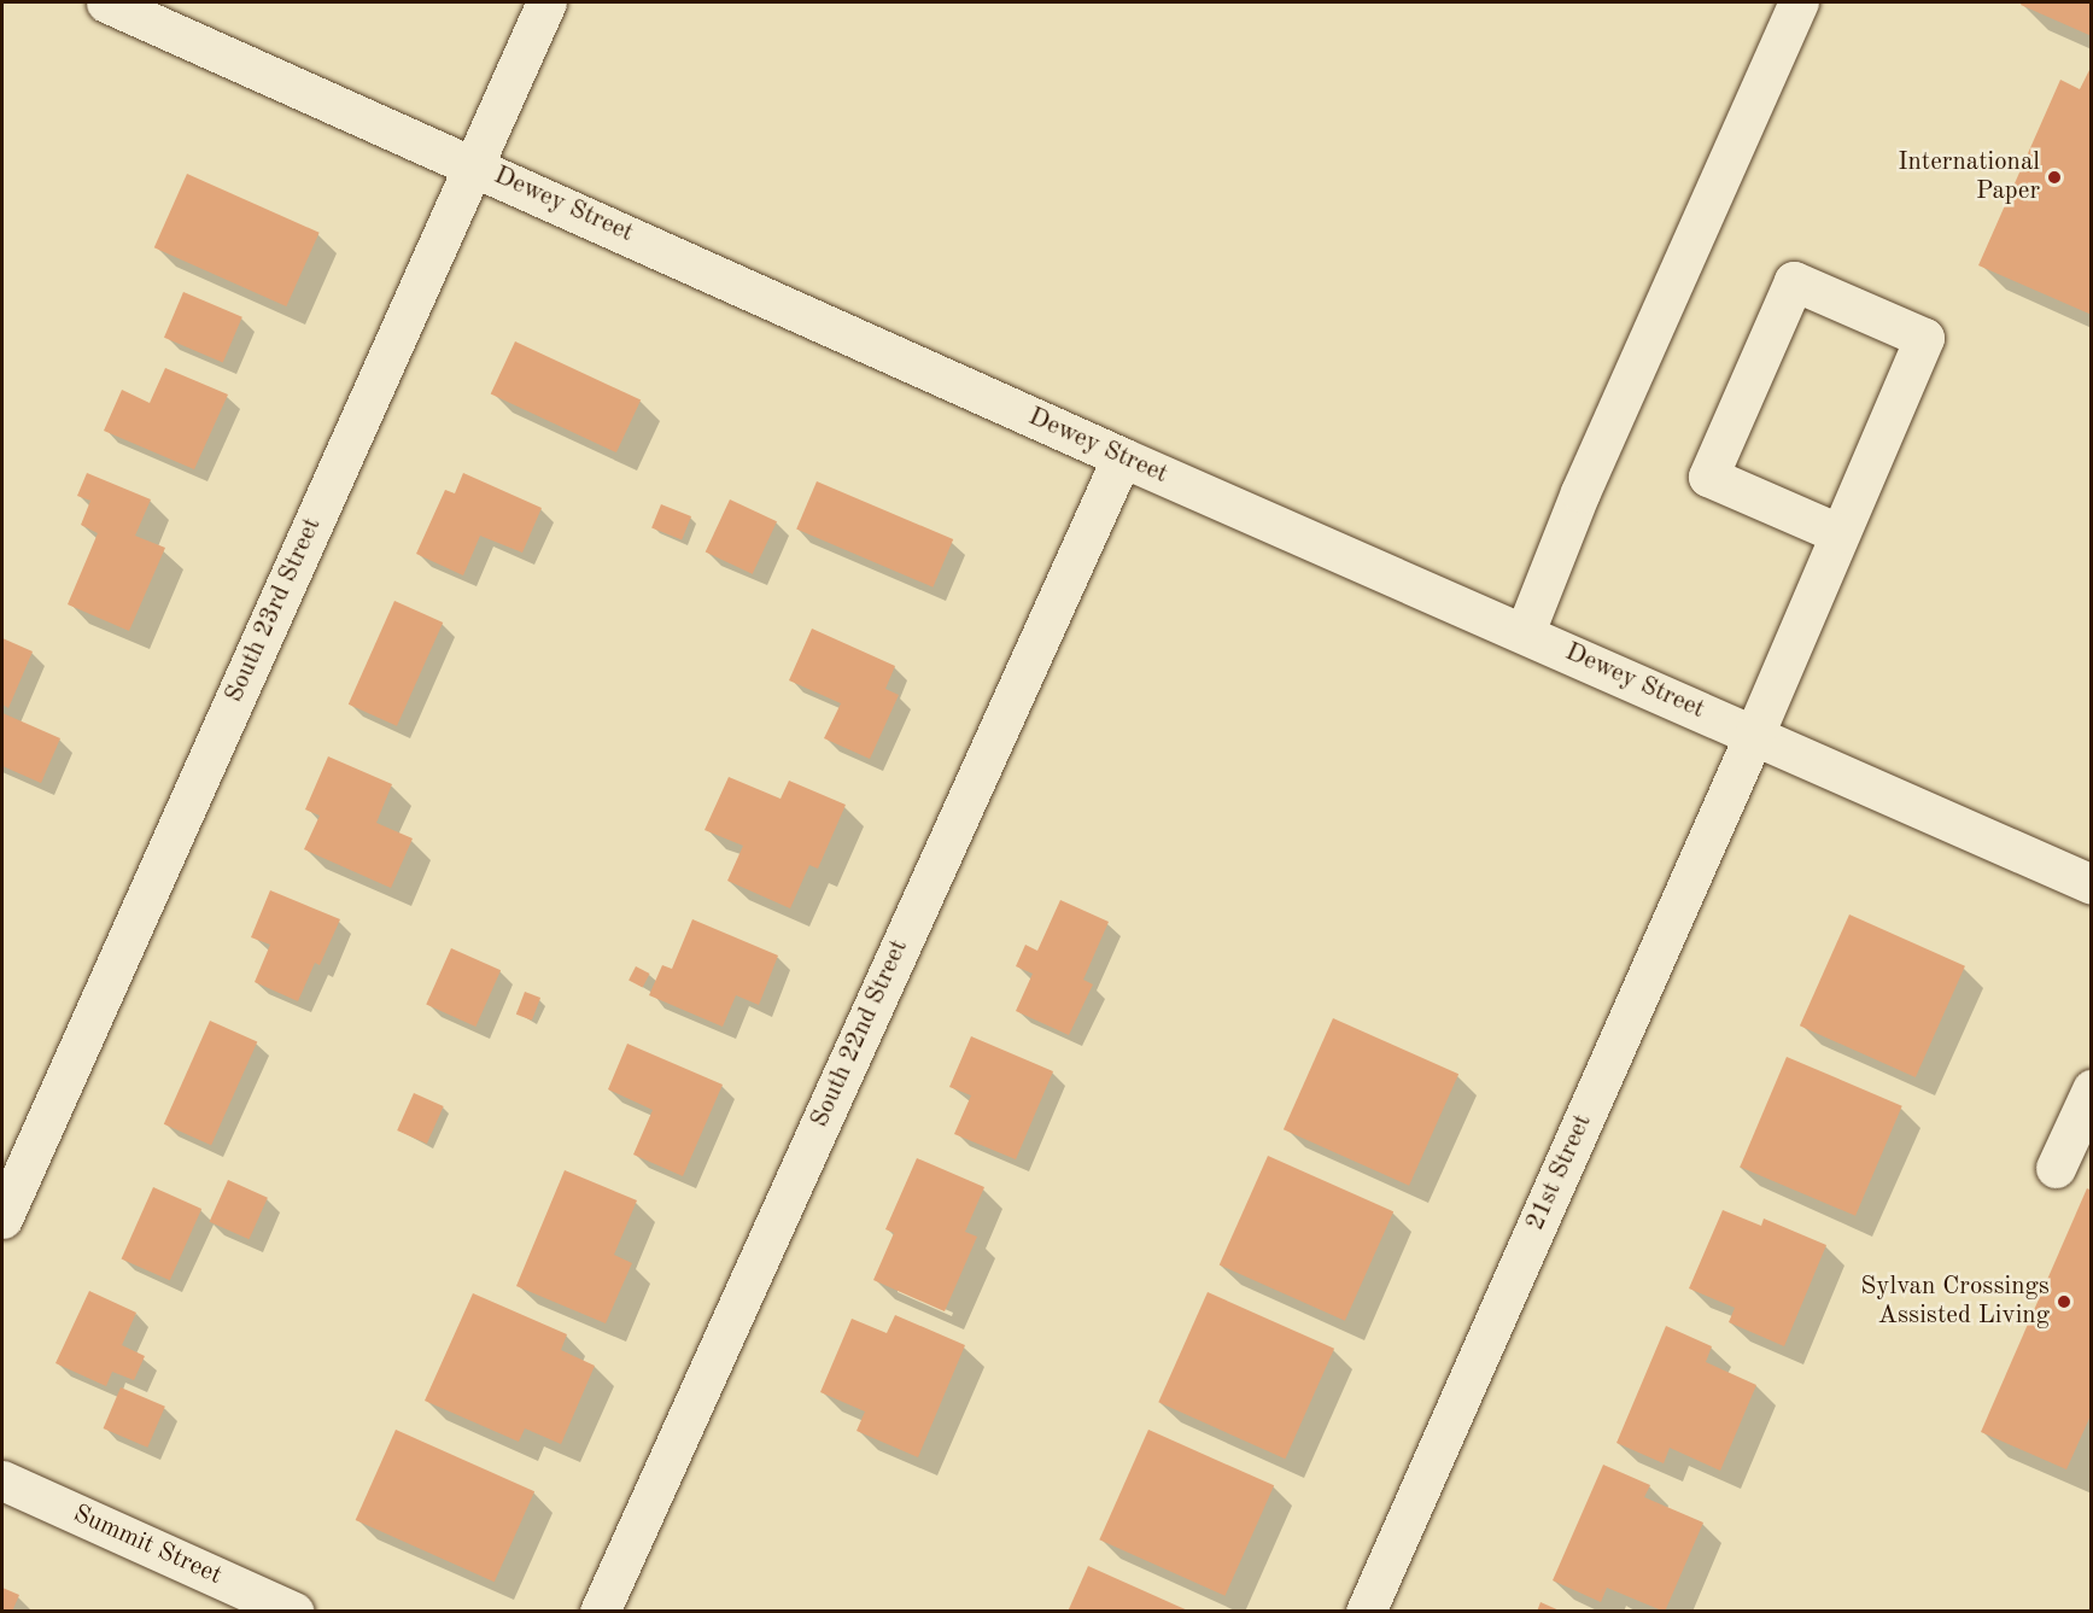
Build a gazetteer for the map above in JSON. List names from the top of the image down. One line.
{"streets":{"street":["Dewey Street","South 23rd Street","South 22nd Street","21st Street","Summit Street"]},"crossings":[["Dewey Street","South 23rd Street"],["Dewey Street","South 22nd Street"],["Dewey Street","21st Street"]],"places":["International Paper","Sylvan Crossings Assisted Living"]}
